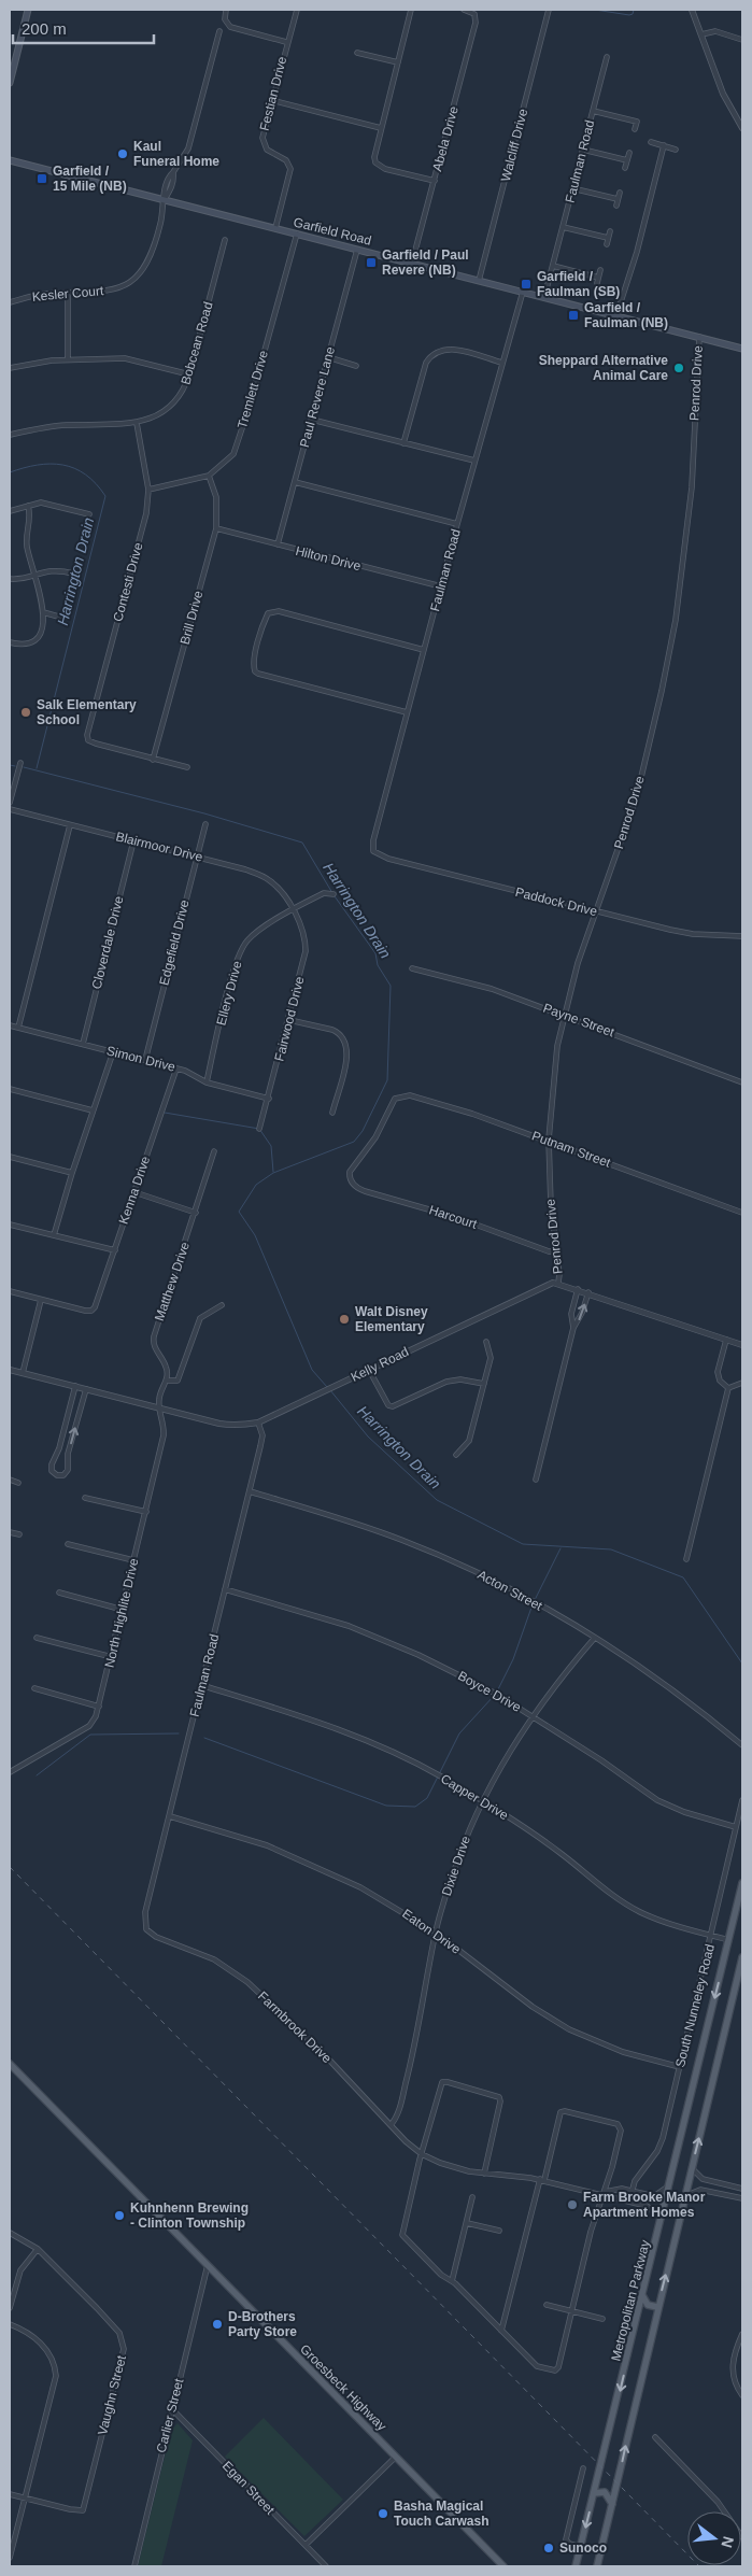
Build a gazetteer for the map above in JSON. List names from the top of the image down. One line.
{"streets":{"main road":["Garfield Road","Metropolitan Parkway","Groesbeck Highway"],"street":["Festian Drive","Abela Drive","Walcliff Drive","Faulman Road","Kesler Court","Bobcean Road","Penrod Drive","Tremlett Drive","Paul Revere Lane","Hilton Drive","Contesti Drive","Brill Drive","Blairmoor Drive","Paddock Drive","Cloverdale Drive","Edgefield Drive","Ellery Drive","Fairwood Drive","Payne Street","Simon Drive","Putnam Street","Kenna Drive","Harcourt","Matthew Drive","Kelly Road","Acton Street","North Highlite Drive","Boyce Drive","Capper Drive","Dixie Drive","Eaton Drive","South Nunneley Road","Farmbrook Drive","Vaughn Street","Carlier Street","Egan Street"]},"crossings":[["Festian Drive","Garfield Road"],["Abela Drive","Garfield Road"],["Walcliff Drive","Garfield Road"],["Faulman Road","Garfield Road"],["Faulman Road","Hilton Drive"],["Faulman Road","Paddock Drive"],["Faulman Road","Kelly Road"],["Faulman Road","Acton Street"],["Faulman Road","Boyce Drive"],["Faulman Road","Capper Drive"],["Faulman Road","Eaton Drive"],["Faulman Road","Farmbrook Drive"],["Garfield Road","Kesler Court"],["Garfield Road","Penrod Drive"],["Garfield Road","Tremlett Drive"],["Garfield Road","Paul Revere Lane"],["Bobcean Road","Contesti Drive"],["Penrod Drive","Paddock Drive"],["Penrod Drive","Payne Street"],["Penrod Drive","Putnam Street"],["Penrod Drive","Harcourt"],["Penrod Drive","Kelly Road"],["Tremlett Drive","Contesti Drive"],["Tremlett Drive","Brill Drive"],["Paul Revere Lane","Hilton Drive"],["Hilton Drive","Brill Drive"],["Contesti Drive","Brill Drive"],["Blairmoor Drive","Cloverdale Drive"],["Blairmoor Drive","Edgefield Drive"],["Blairmoor Drive","Ellery Drive"],["Blairmoor Drive","Fairwood Drive"],["Cloverdale Drive","Simon Drive"],["Edgefield Drive","Simon Drive"],["Ellery Drive","Fairwood Drive"],["Ellery Drive","Simon Drive"],["Fairwood Drive","Simon Drive"],["Simon Drive","Kenna Drive"],["Putnam Street","Harcourt"],["Kelly Road","North Highlite Drive"],["Acton Street","Dixie Drive"],["Boyce Drive","Dixie Drive"],["Boyce Drive","South Nunneley Road"],["Capper Drive","Dixie Drive"],["Capper Drive","South Nunneley Road"],["Capper Drive","Metropolitan Parkway"],["Dixie Drive","Eaton Drive"],["Dixie Drive","Farmbrook Drive"],["Eaton Drive","South Nunneley Road"],["South Nunneley Road","Farmbrook Drive"],["Farmbrook Drive","Metropolitan Parkway"],["Groesbeck Highway","Carlier Street"],["Carlier Street","Egan Street"]],"water":["Harrington Drain"],"places":{"other":["Kaul Funeral Home","Sheppard Alternative Animal Care","Salk Elementary School","Walt Disney Elementary","Farm Brooke Manor Apartment Homes","Kuhnhenn Brewing - Clinton Township","D-Brothers Party Store","Basha Magical Touch Carwash","Sunoco"],"transit":["Garfield / 15 Mile (NB)","Garfield / Paul Revere (NB)","Garfield / Faulman (SB)","Garfield / Faulman (NB)"]},"scale_bar":"200 m","north":"right"}
